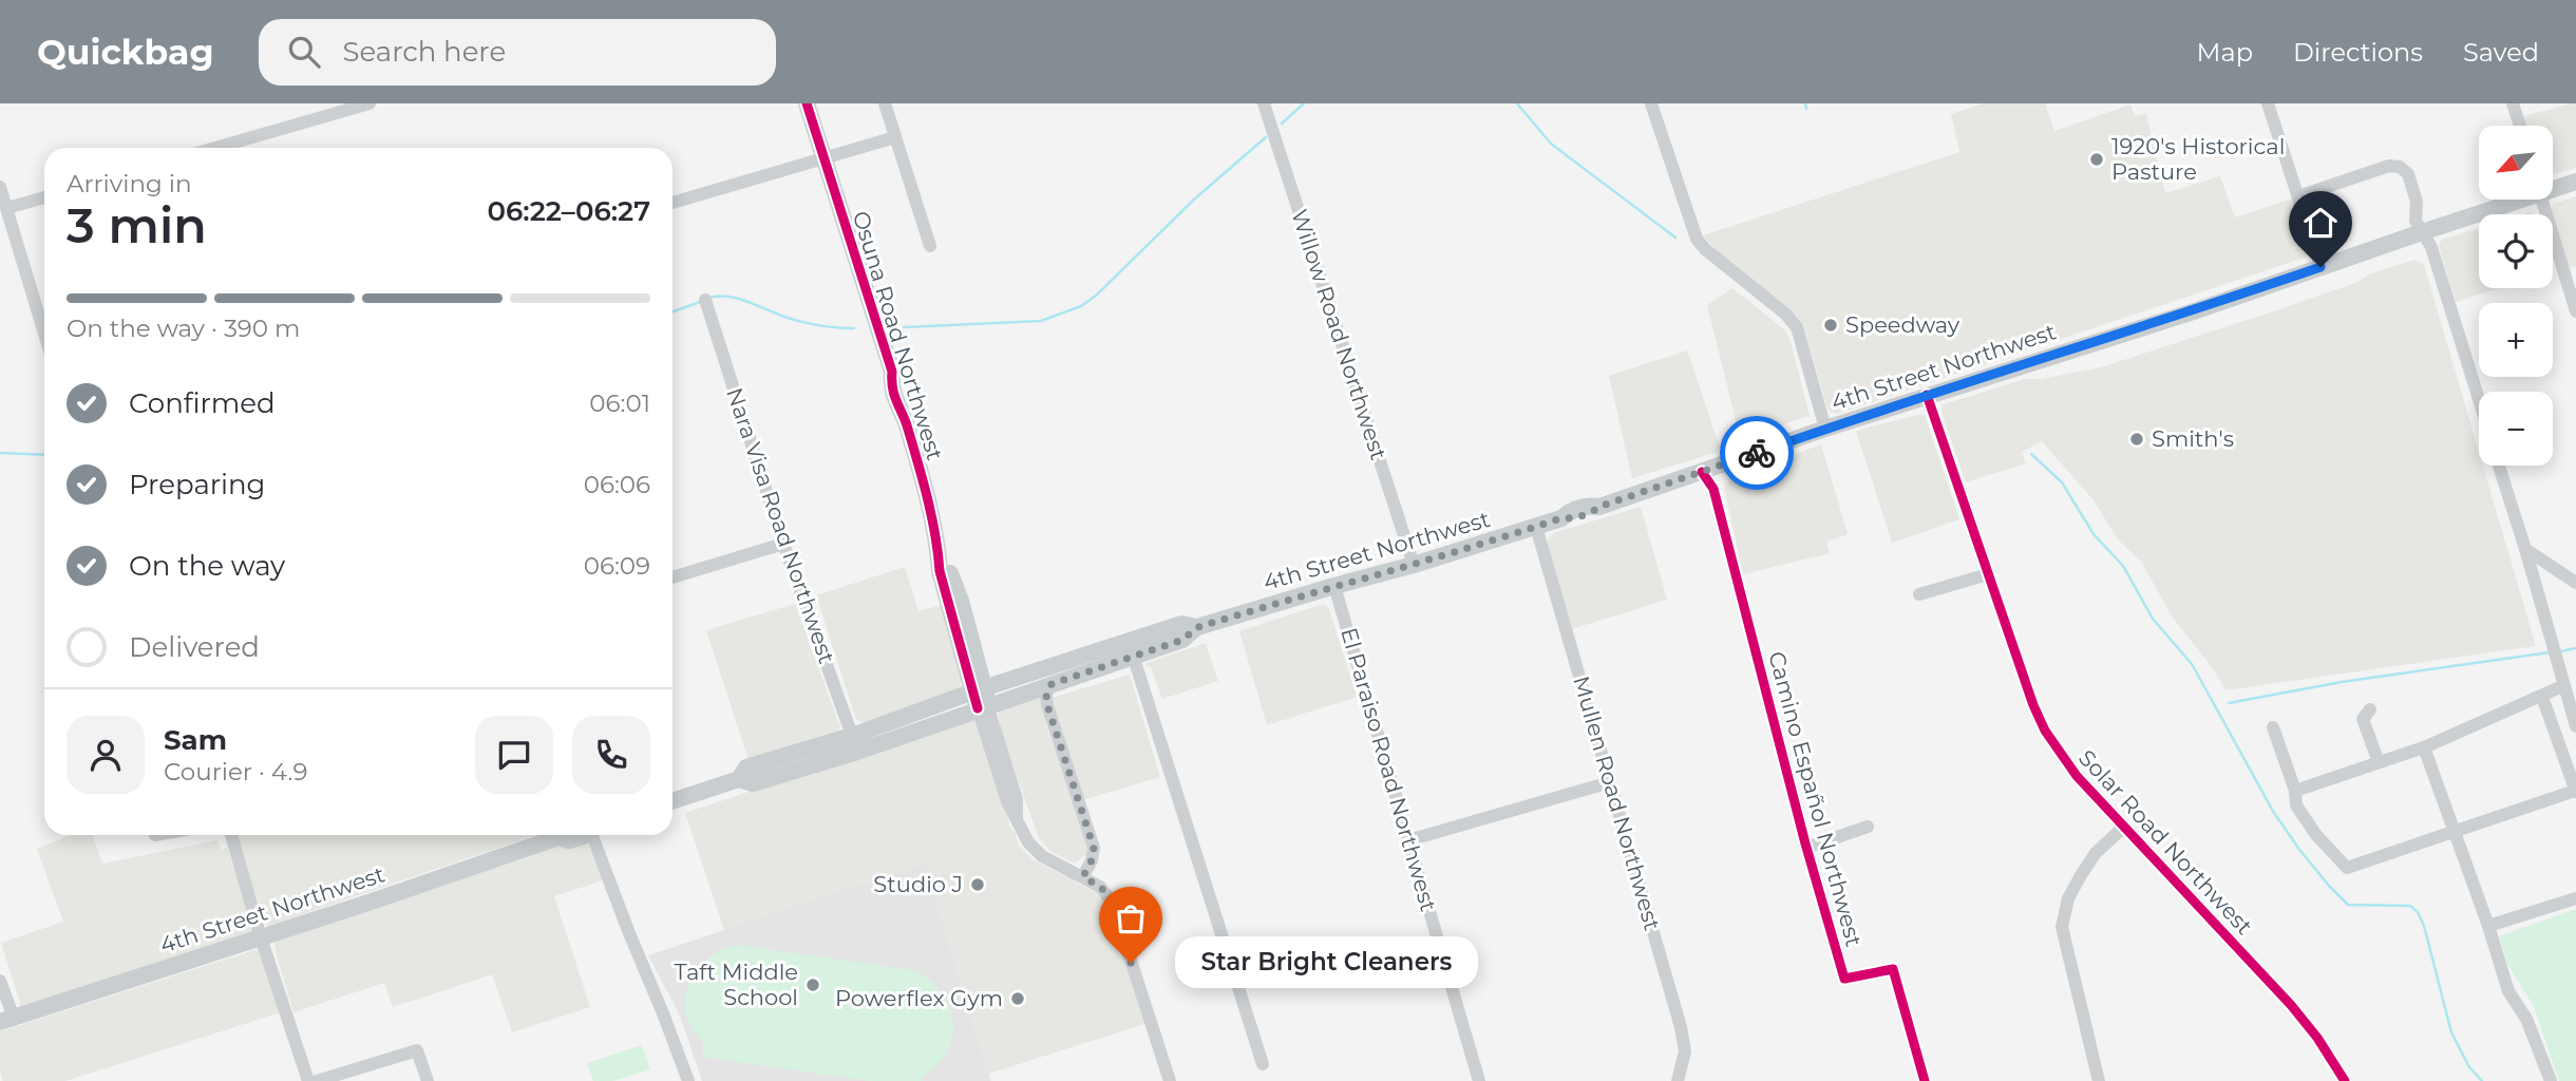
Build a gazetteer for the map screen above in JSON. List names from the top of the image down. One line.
{"streets":{"main road":["Osuna Road Northwest","4th Street Northwest"],"street":["Willow Road Northwest","Nara Visa Road Northwest","El Paraiso Road Northwest","Camino Español Northwest","Mullen Road Northwest","Solar Road Northwest"]},"crossings":[["Willow Road Northwest","4th Street Northwest"],["Osuna Road Northwest","4th Street Northwest"],["4th Street Northwest","Nara Visa Road Northwest"],["4th Street Northwest","El Paraiso Road Northwest"],["4th Street Northwest","Camino Español Northwest"],["4th Street Northwest","Mullen Road Northwest"],["4th Street Northwest","Solar Road Northwest"]],"places":["1920's Historical Pasture","Speedway","Smith's","Studio J","Star Bright Cleaners","Taft Middle School","Powerflex Gym"],"north":"bottom left","page":{"header":"Quickbag","search":"Search here","nav":["Map","Directions","Saved"],"map_buttons":["+","−"],"heading":["3 min","Arriving in","06:22–06:27"],"panel":["Sam","Courier · 4.9"],"bar":"On the way · 390 m","list":[["Confirmed","06:01"],["Preparing","06:06"],["On the way","06:09"],"Delivered"],"bubble":"Star Bright Cleaners"}}
